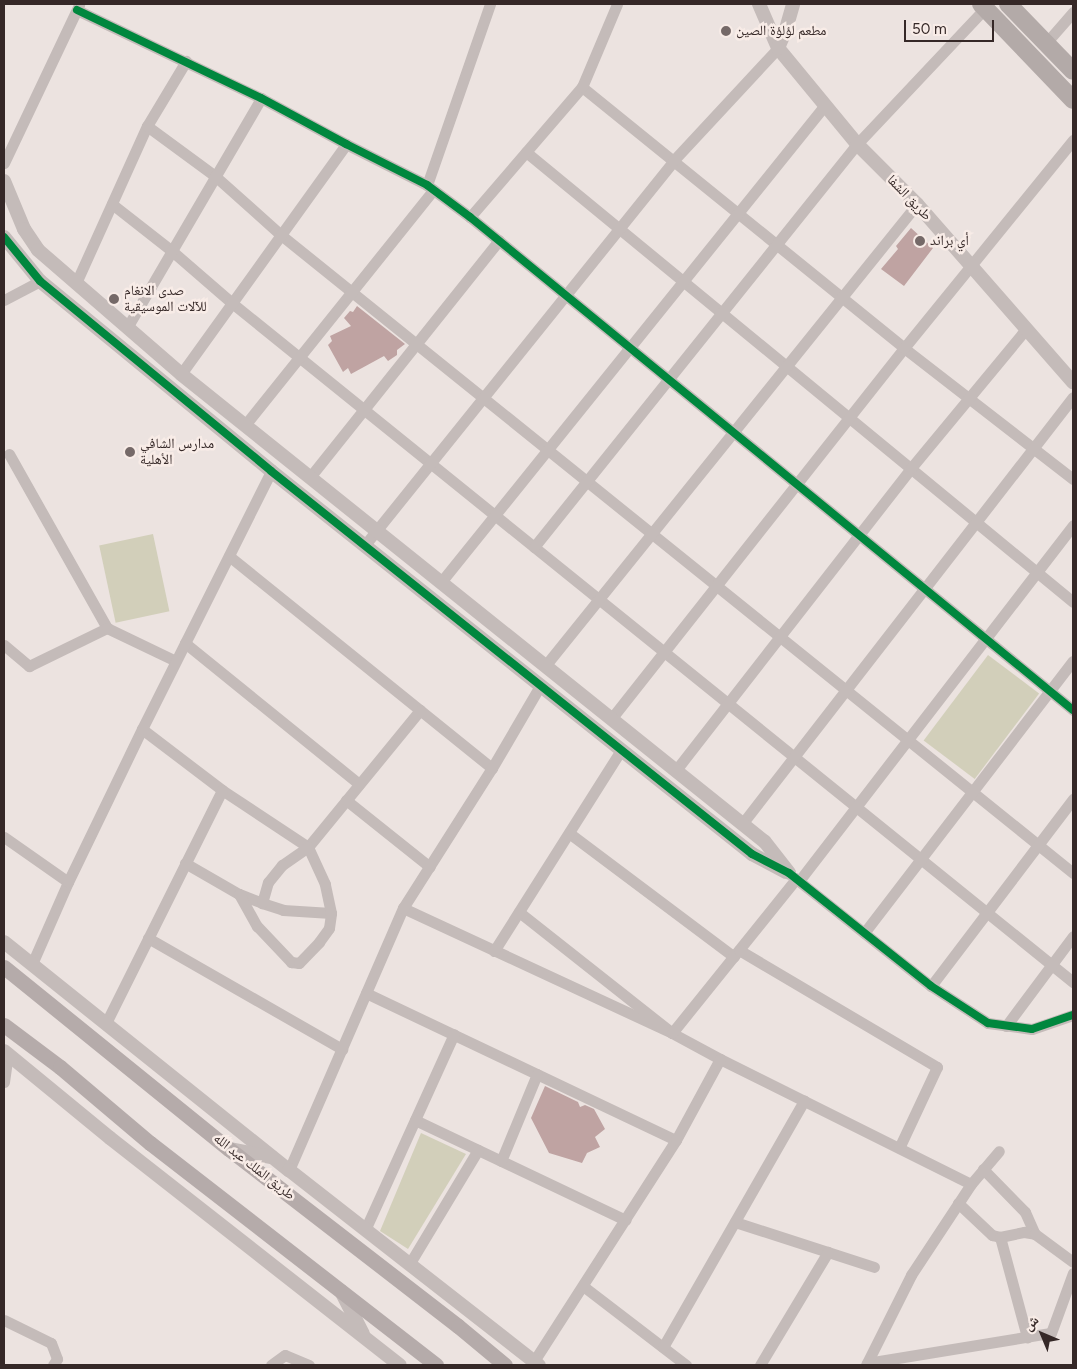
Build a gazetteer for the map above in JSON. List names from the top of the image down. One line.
{"streets":{"main road":["طريق الملك عبد الله"],"street":["طريق الشفا"]},"places":["مطعم لؤلؤة الصين","أي براند","صدى الانغام للآلات الموسيقية","مدارس الشافي الأهلية"],"scale_bar":"50 m","north":"top left"}
